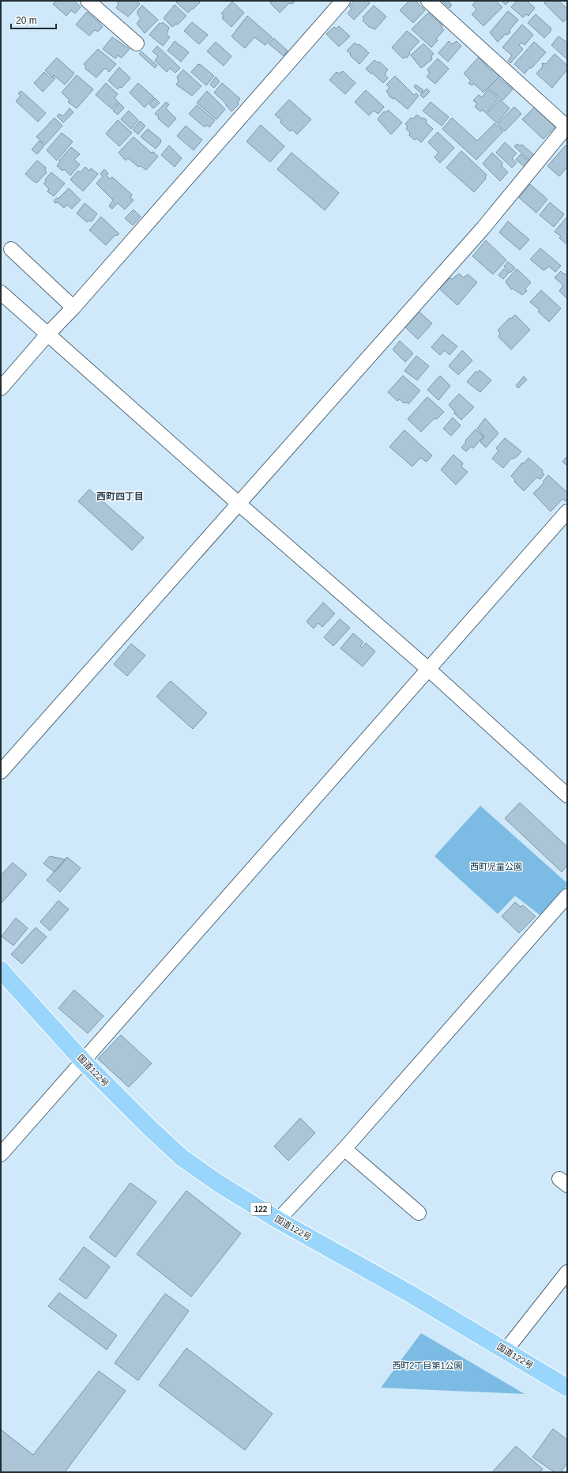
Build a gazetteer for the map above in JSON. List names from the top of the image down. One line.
{"streets":{"highway":["国道122号","122"]},"districts":["西町四丁目"],"parks":["西町児童公園","西町2丁目第1公園"],"scale_bar":"20 m"}
